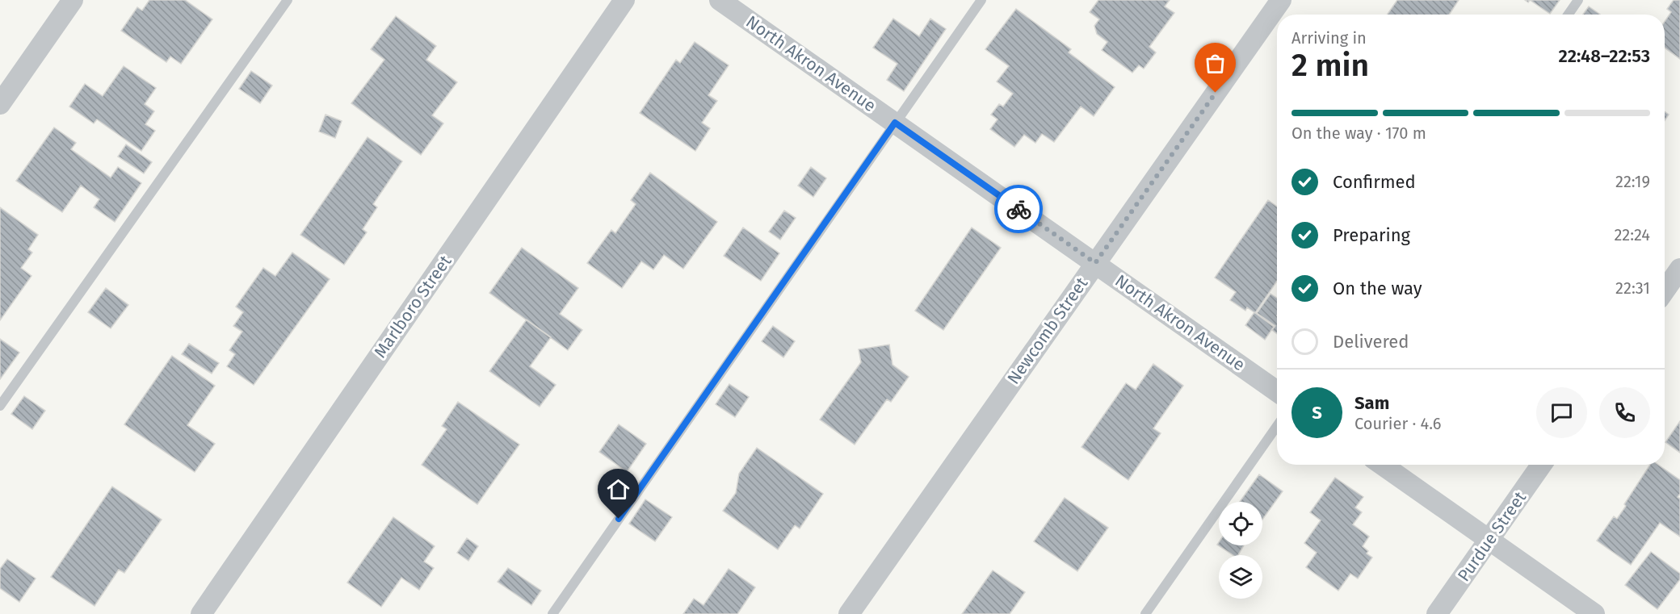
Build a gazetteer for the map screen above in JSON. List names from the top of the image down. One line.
{"streets":{"street":["North Akron Avenue","Marlboro Street","Newcomb Street","Purdue Street"]},"crossings":[["North Akron Avenue","Newcomb Street"]],"page":{"heading":["2 min","Arriving in","22:48–22:53"],"panel":["Sam","Courier · 4.6"],"bar":"On the way · 170 m","list":[["Confirmed","22:19"],["Preparing","22:24"],["On the way","22:31"],"Delivered"],"round":"S"}}
